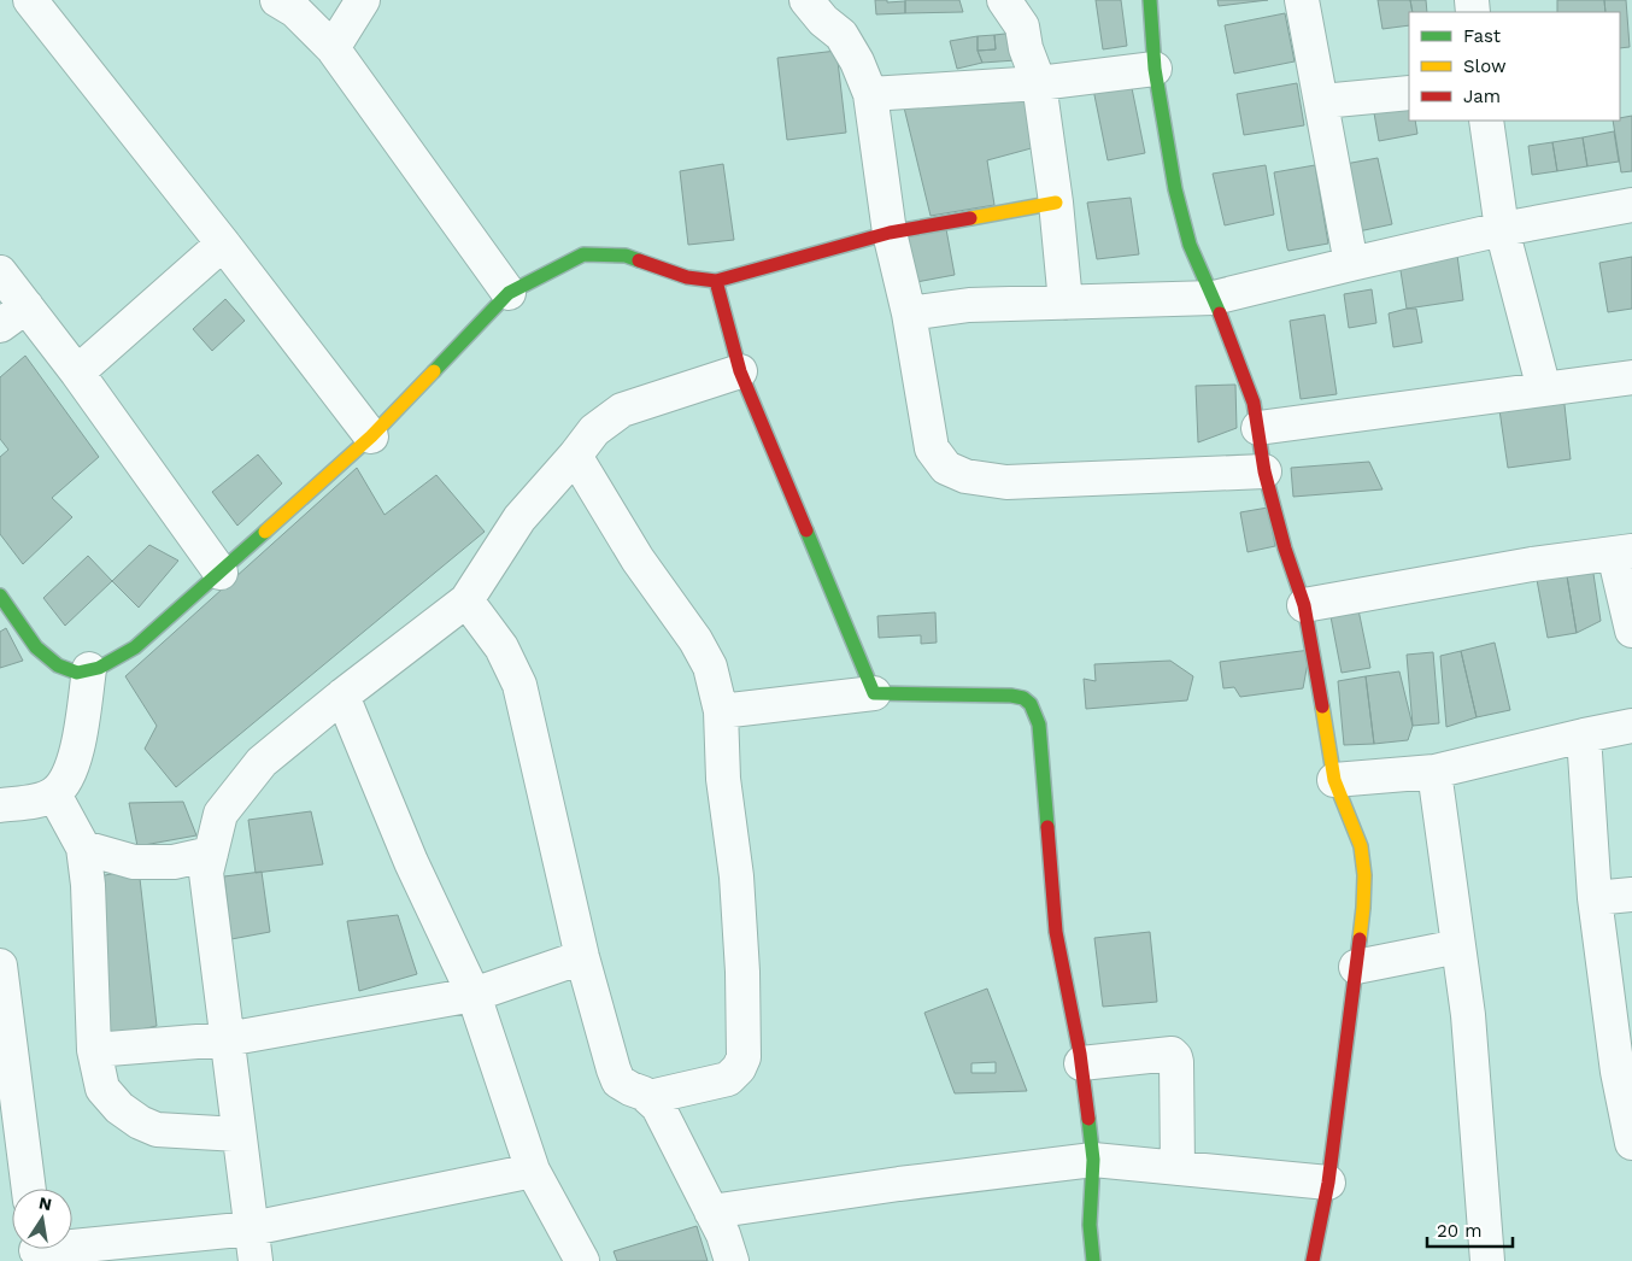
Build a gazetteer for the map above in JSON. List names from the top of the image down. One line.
{"legend":["Fast","Slow","Jam"],"scale_bar":"20 m","north":"top"}
